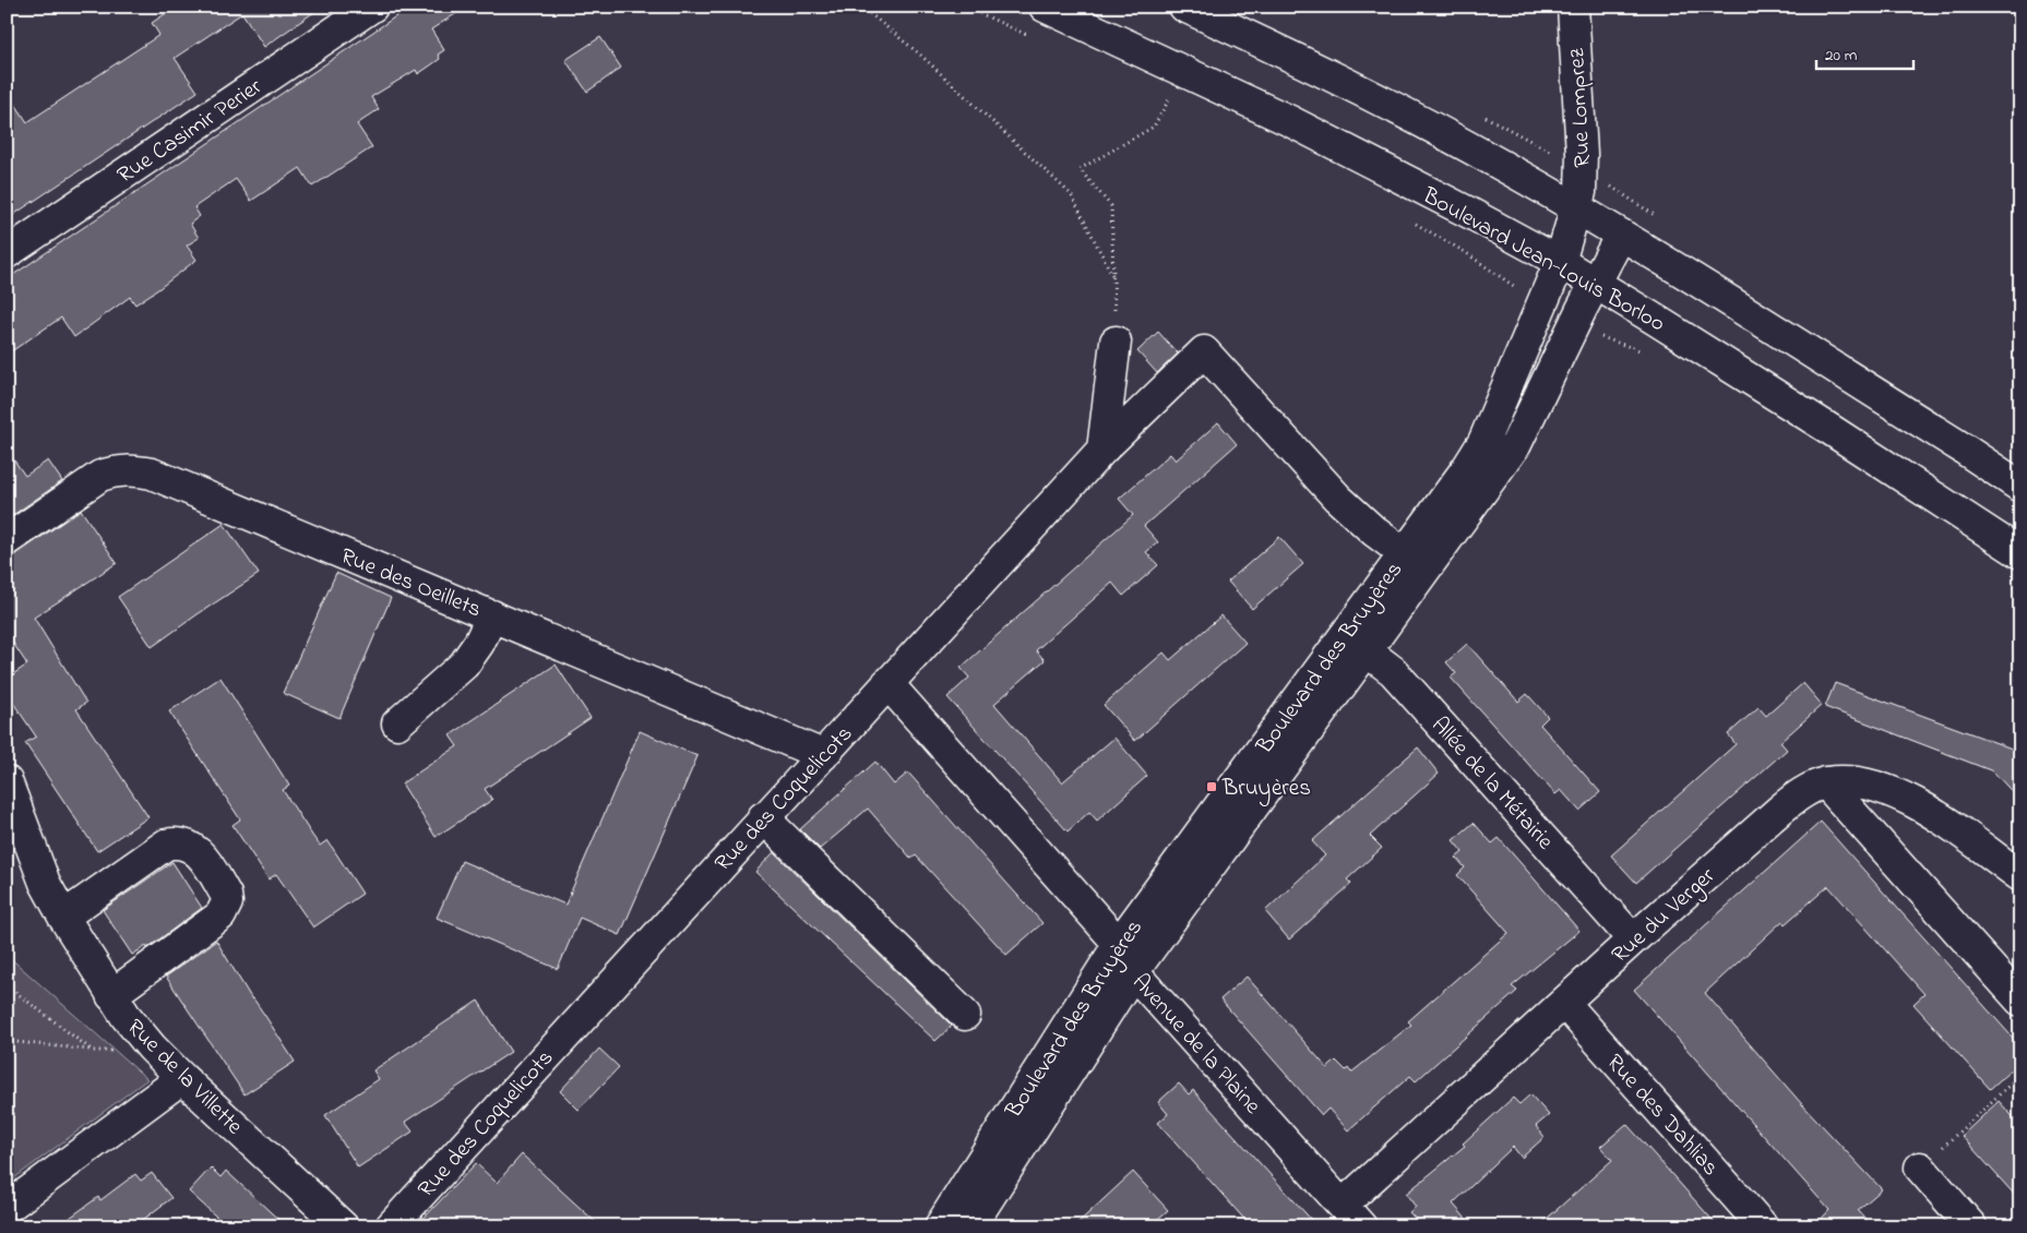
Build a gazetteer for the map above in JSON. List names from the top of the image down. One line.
{"streets":{"street":["Rue Lomprez","Rue Casimir Perier","Boulevard Jean-Louis Borloo","Rue des Oeillets","Boulevard des Bruyères","Allée de la Métairie","Rue des Coquelicots","Rue du Verger","Avenue de la Plaine","Rue de la Villette","Rue des Dahlias"]},"crossings":[["Rue Lomprez","Boulevard Jean-Louis Borloo"],["Rue Lomprez","Boulevard des Bruyères"],["Boulevard Jean-Louis Borloo","Boulevard des Bruyères"],["Rue des Oeillets","Rue des Coquelicots"],["Boulevard des Bruyères","Allée de la Métairie"],["Boulevard des Bruyères","Rue des Coquelicots"],["Boulevard des Bruyères","Avenue de la Plaine"],["Allée de la Métairie","Rue du Verger"],["Rue des Coquelicots","Avenue de la Plaine"],["Rue du Verger","Avenue de la Plaine"],["Rue du Verger","Rue des Dahlias"]],"places":{"transit":["Bruyères"]},"scale_bar":"20 m"}
